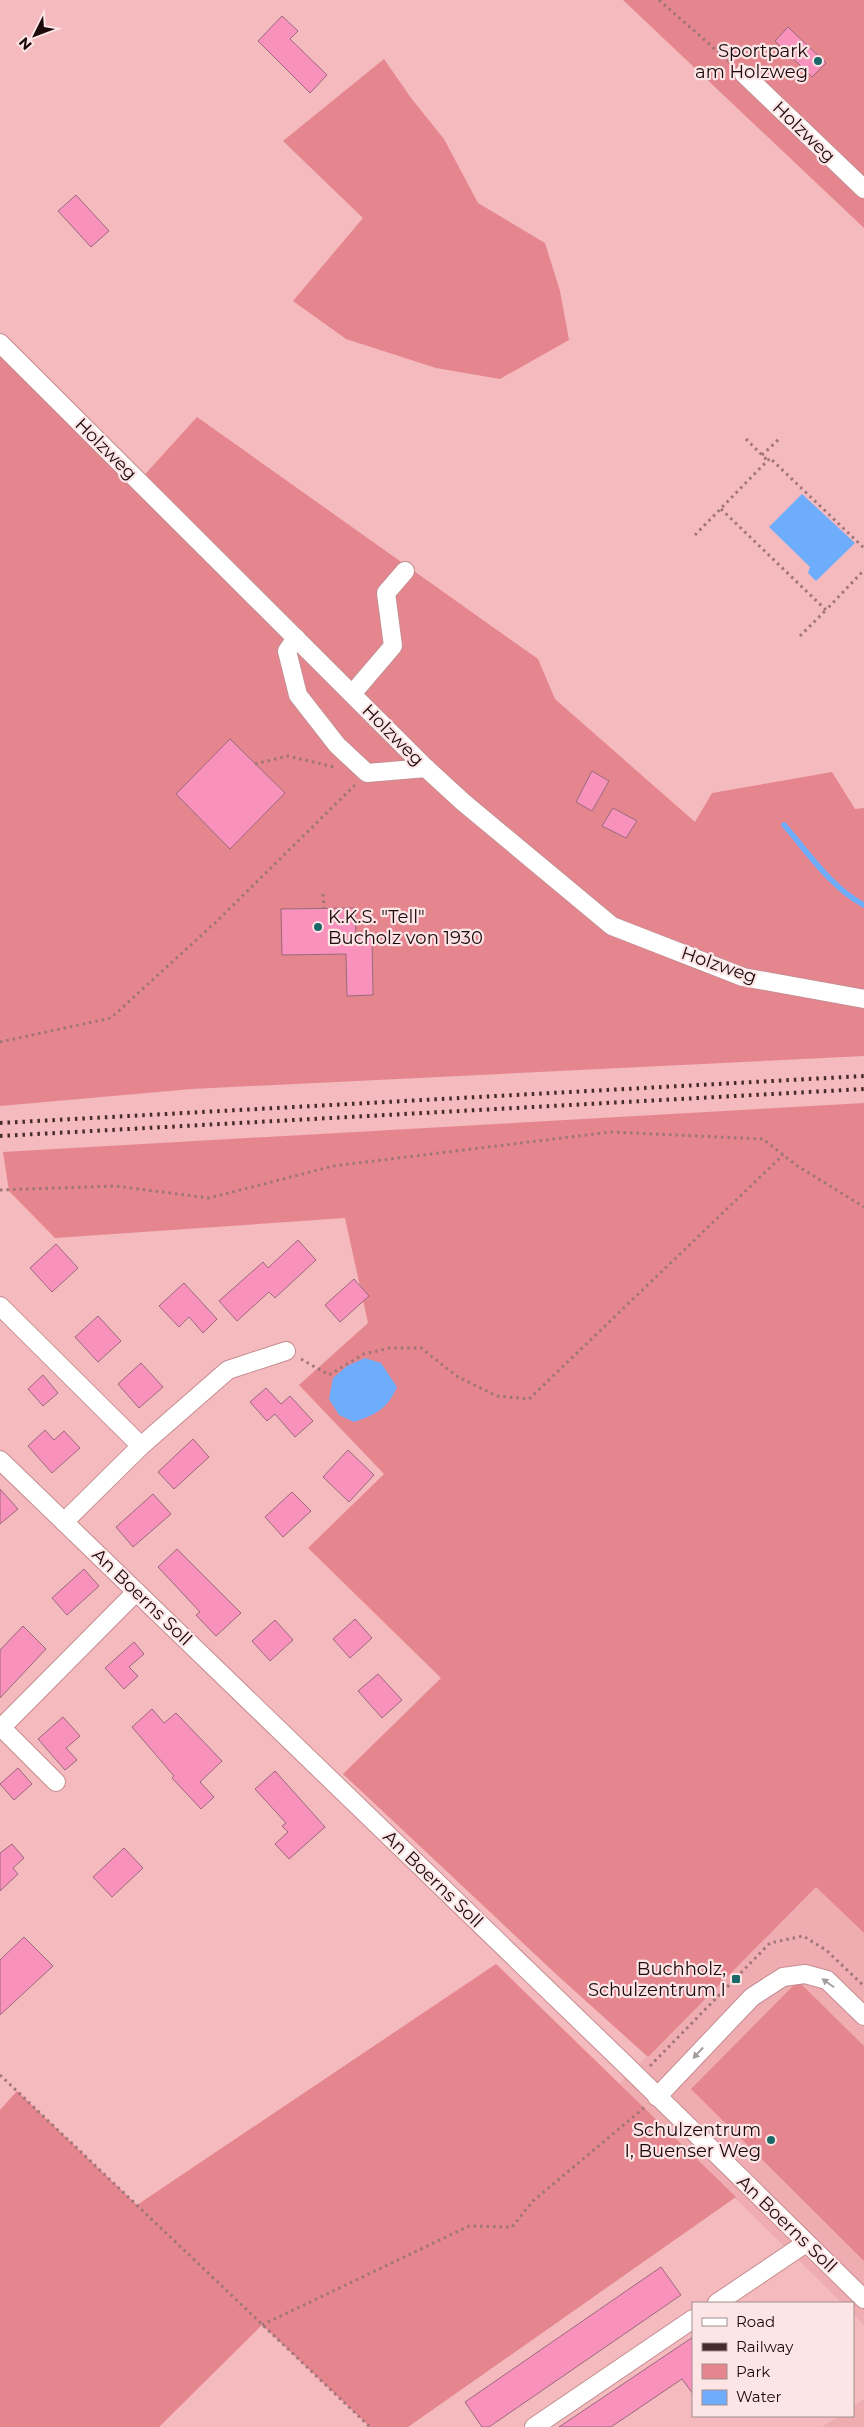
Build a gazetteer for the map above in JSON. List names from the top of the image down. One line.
{"streets":{"street":["Holzweg","An Boerns Soll"]},"places":{"other":["Sportpark am Holzweg","K.K.S. \"Tell\" Bucholz von 1930","Schulzentrum I, Buenser Weg"],"transit":["Buchholz, Schulzentrum I"]},"legend":["Road","Railway","Park","Water"],"north":"bottom left"}
